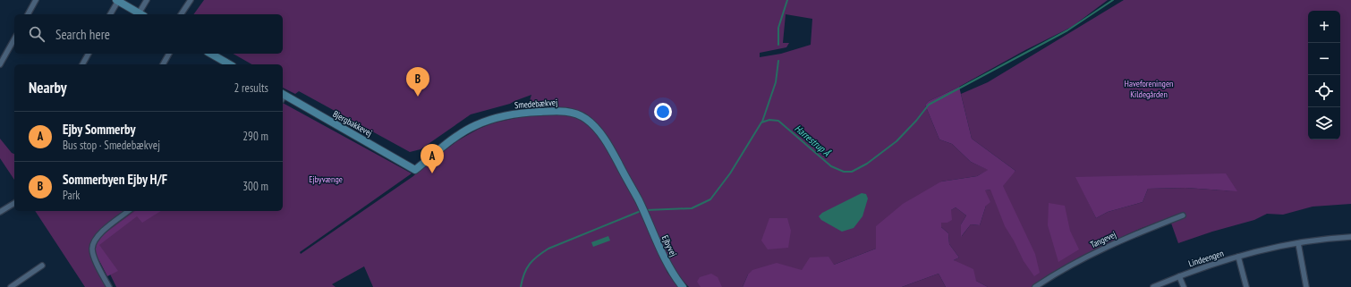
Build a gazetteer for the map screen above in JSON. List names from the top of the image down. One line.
{"streets":{"street":["Smedebækvej","Bjergbakkevej","Tangevej","Ejbyvej","Lindeengen"]},"crossings":[["Smedebækvej","Bjergbakkevej"],["Smedebækvej","Ejbyvej"]],"water":["Harrestrup Å"],"parks":["Haveforeningen Kildegården","Ejbyvænge"],"page":{"map_buttons":["+","−"],"search":"Search here","heading":["Nearby","2 results"],"pins":["B","A"],"list":[{"mark":"A","name":"Ejby Sommerby","note":"Bus stop · Smedebækvej","value":"290 m"},{"mark":"B","name":"Sommerbyen Ejby H/F","note":"Park","value":"300 m"}]}}
